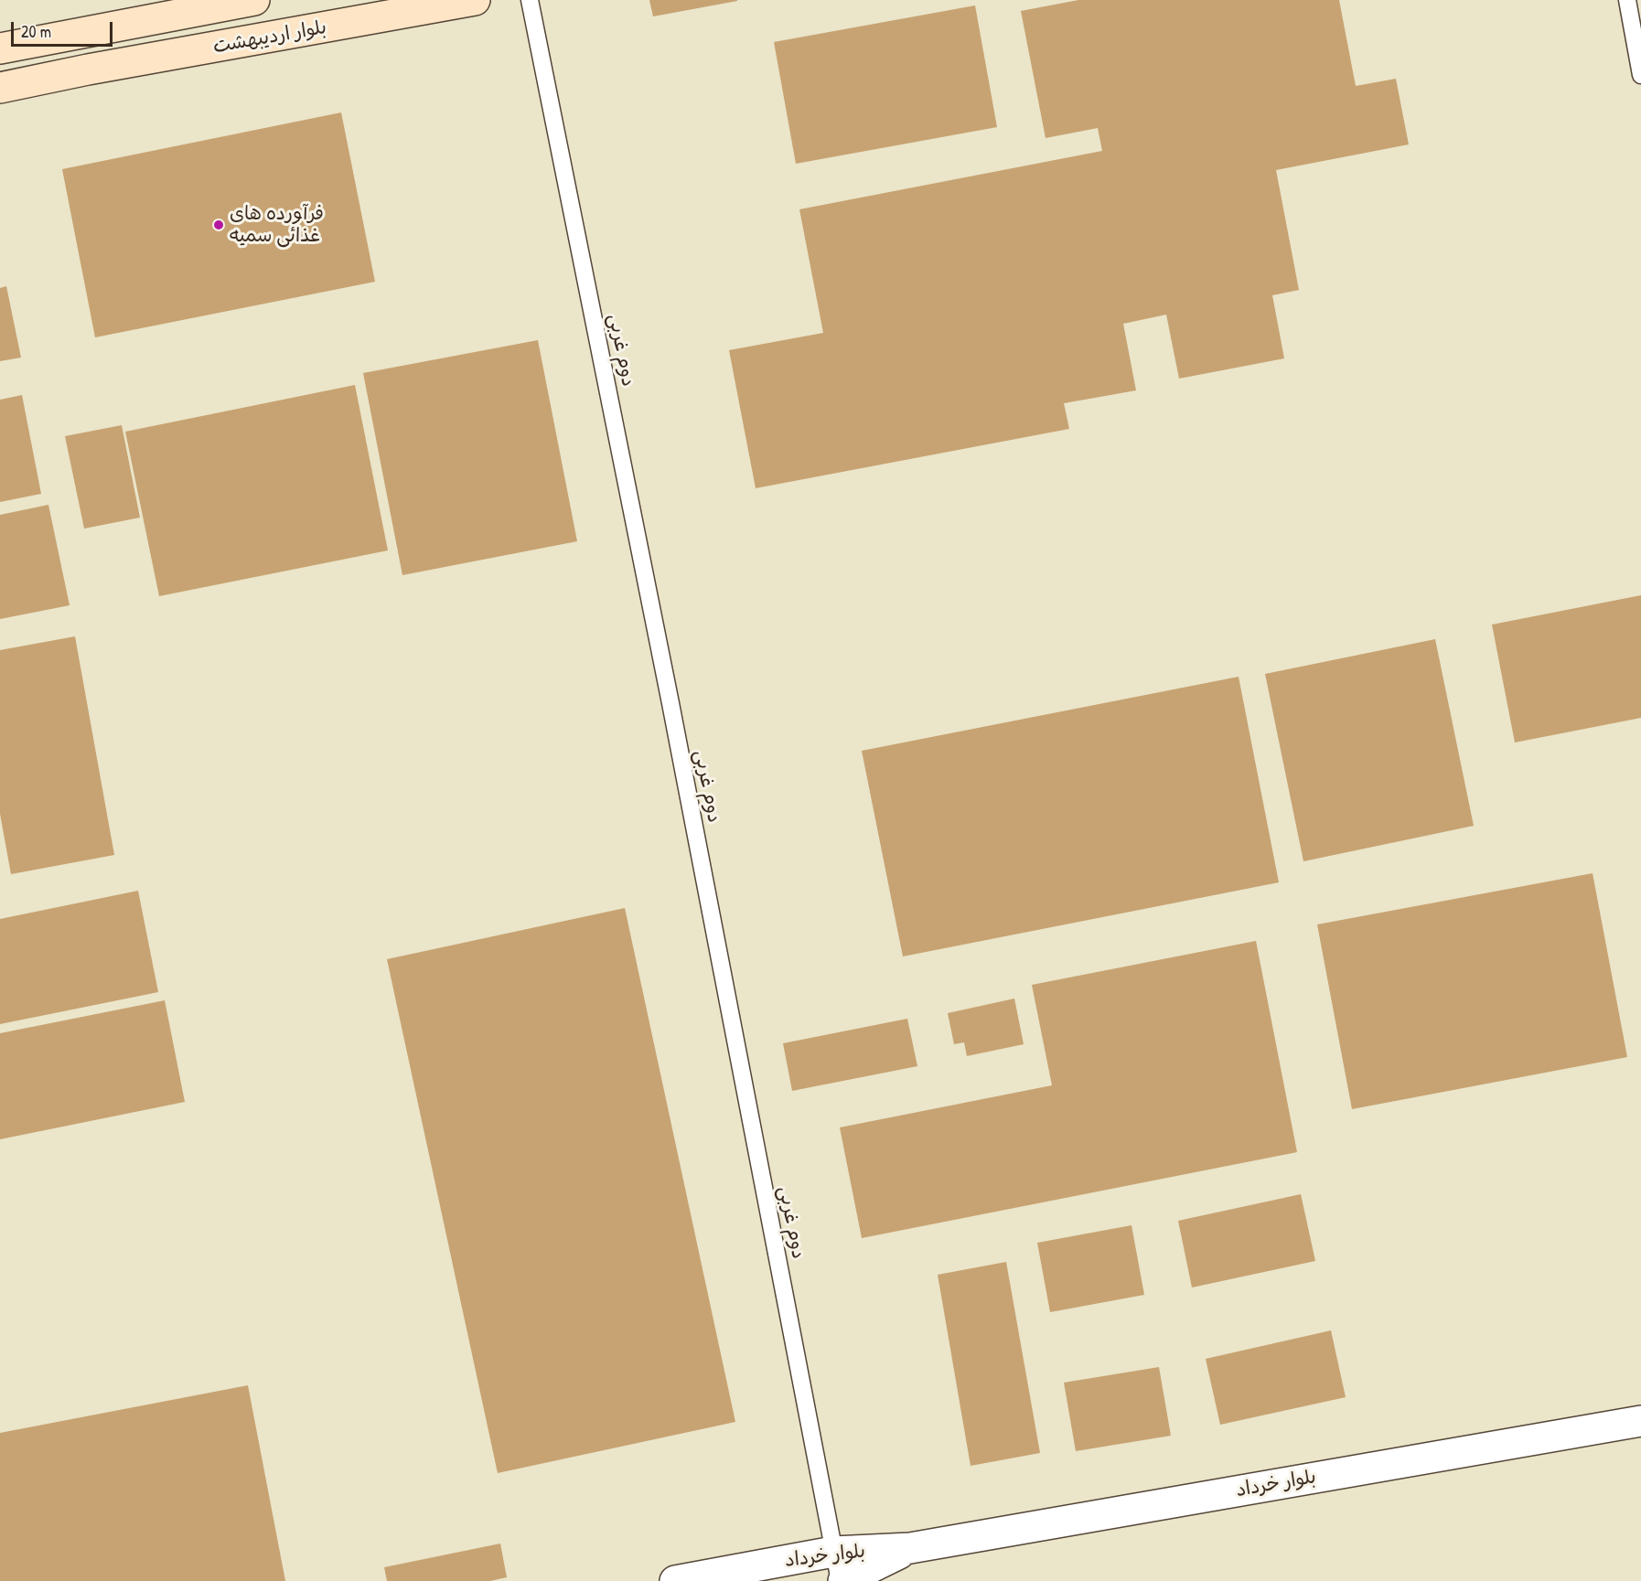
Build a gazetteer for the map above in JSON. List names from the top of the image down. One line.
{"streets":{"street":["بلوار اردیبهشت","بلوار خرداد"],"lane":["دوم غربی"]},"crossings":[["دوم غربی","بلوار خرداد"]],"places":["فرآورده های غذائی سمیه"],"scale_bar":"20 m"}
